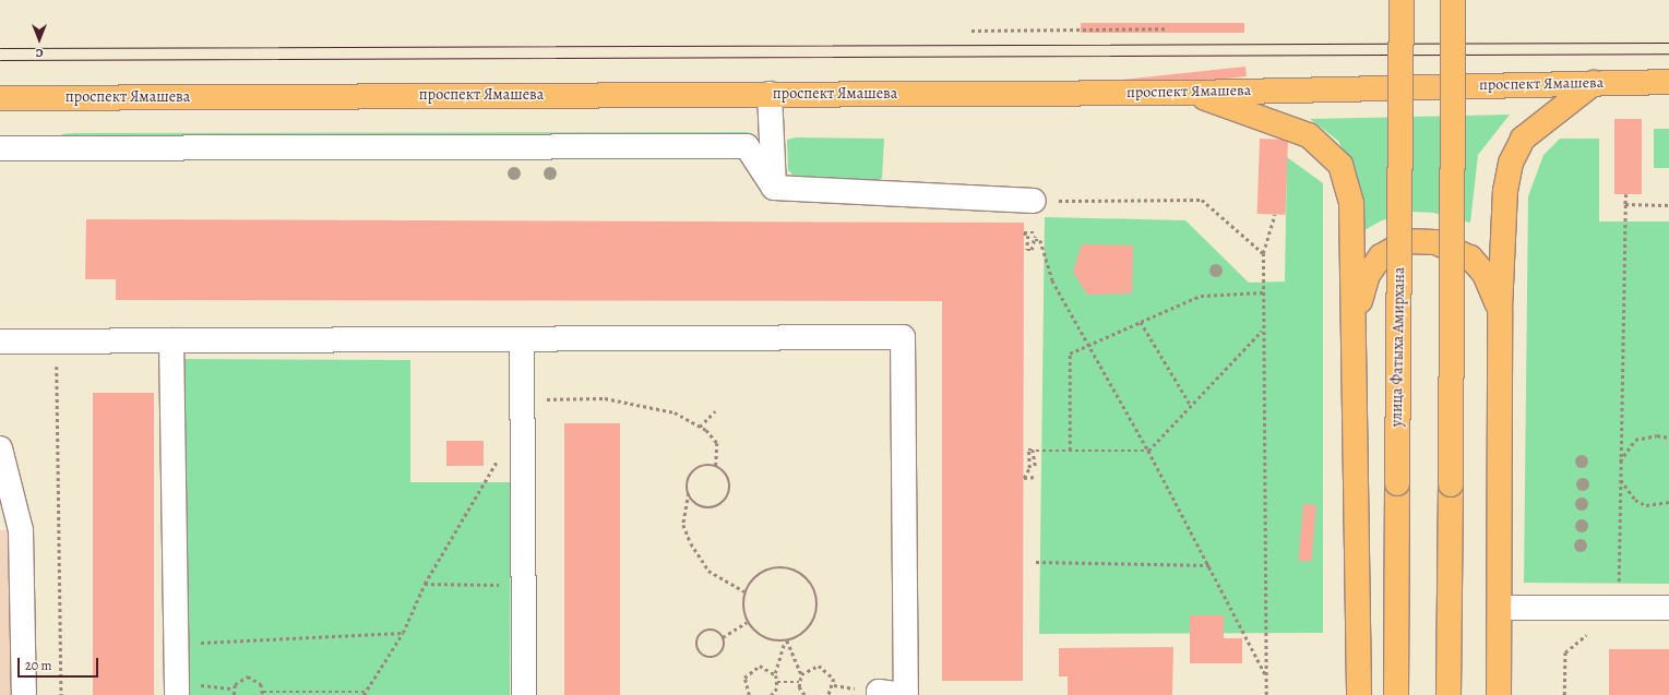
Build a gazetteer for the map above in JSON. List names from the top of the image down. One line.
{"streets":{"main road":["проспект Ямашева","улица Фатыха Амирхана"]},"scale_bar":"20 m","north":"bottom"}
